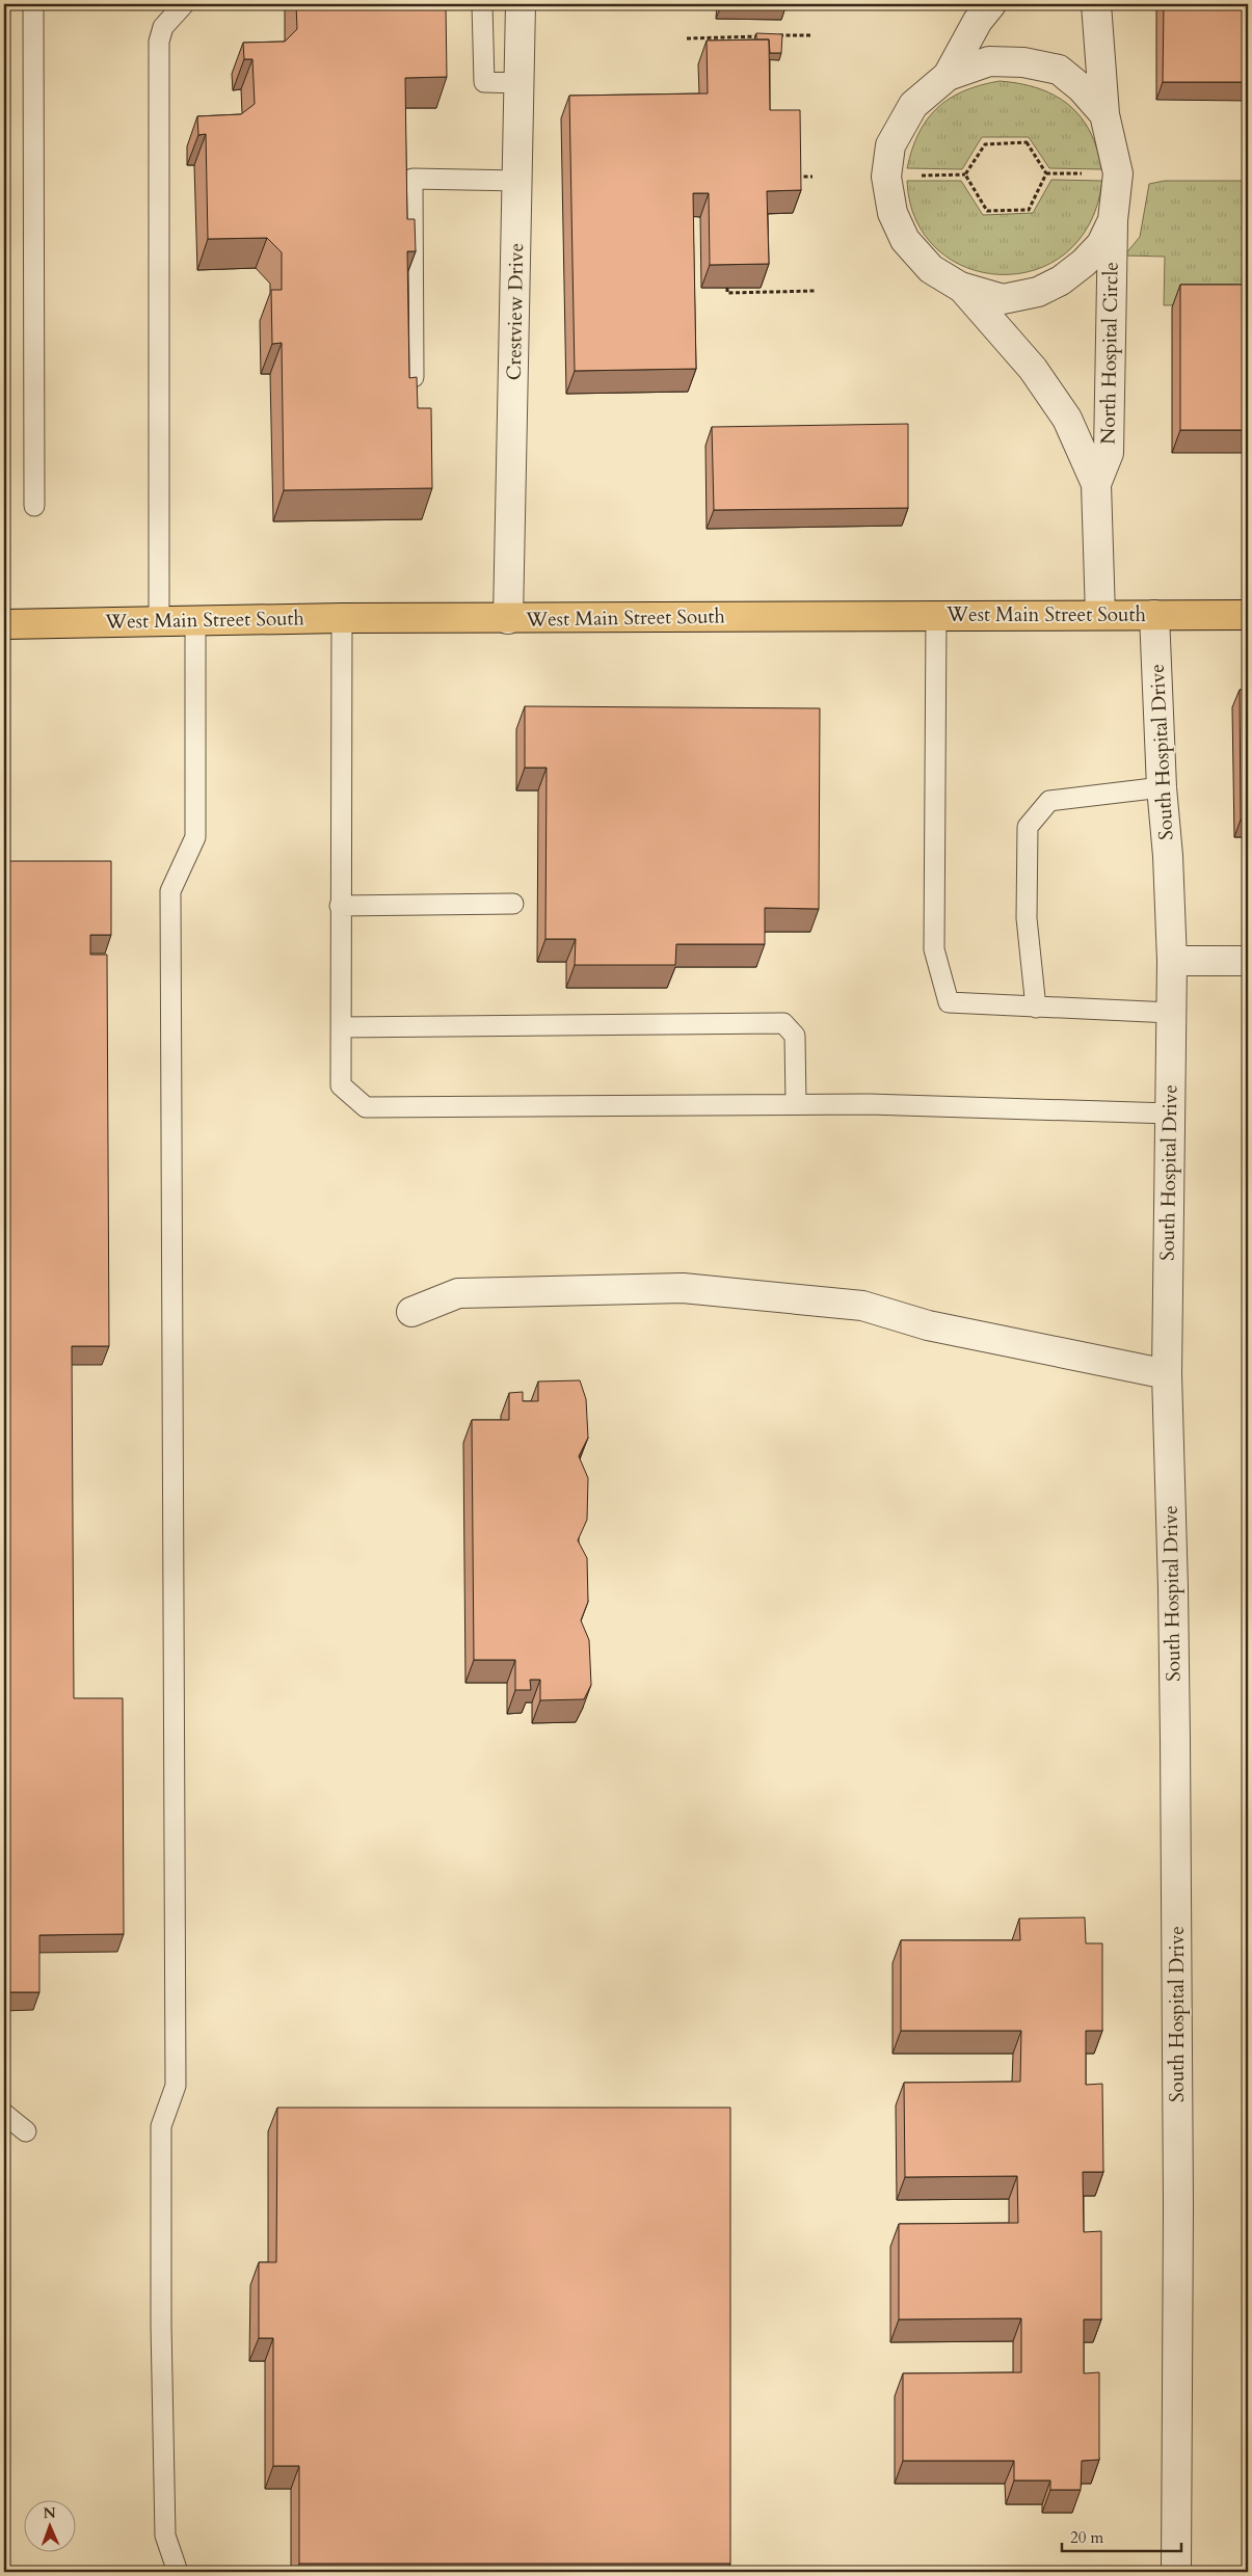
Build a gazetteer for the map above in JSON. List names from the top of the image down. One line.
{"streets":{"main road":["West Main Street South"],"street":["Crestview Drive","North Hospital Circle","South Hospital Drive"]},"crossings":[["Crestview Drive","West Main Street South"],["North Hospital Circle","West Main Street South"],["West Main Street South","South Hospital Drive"]],"scale_bar":"20 m","north":"top"}
